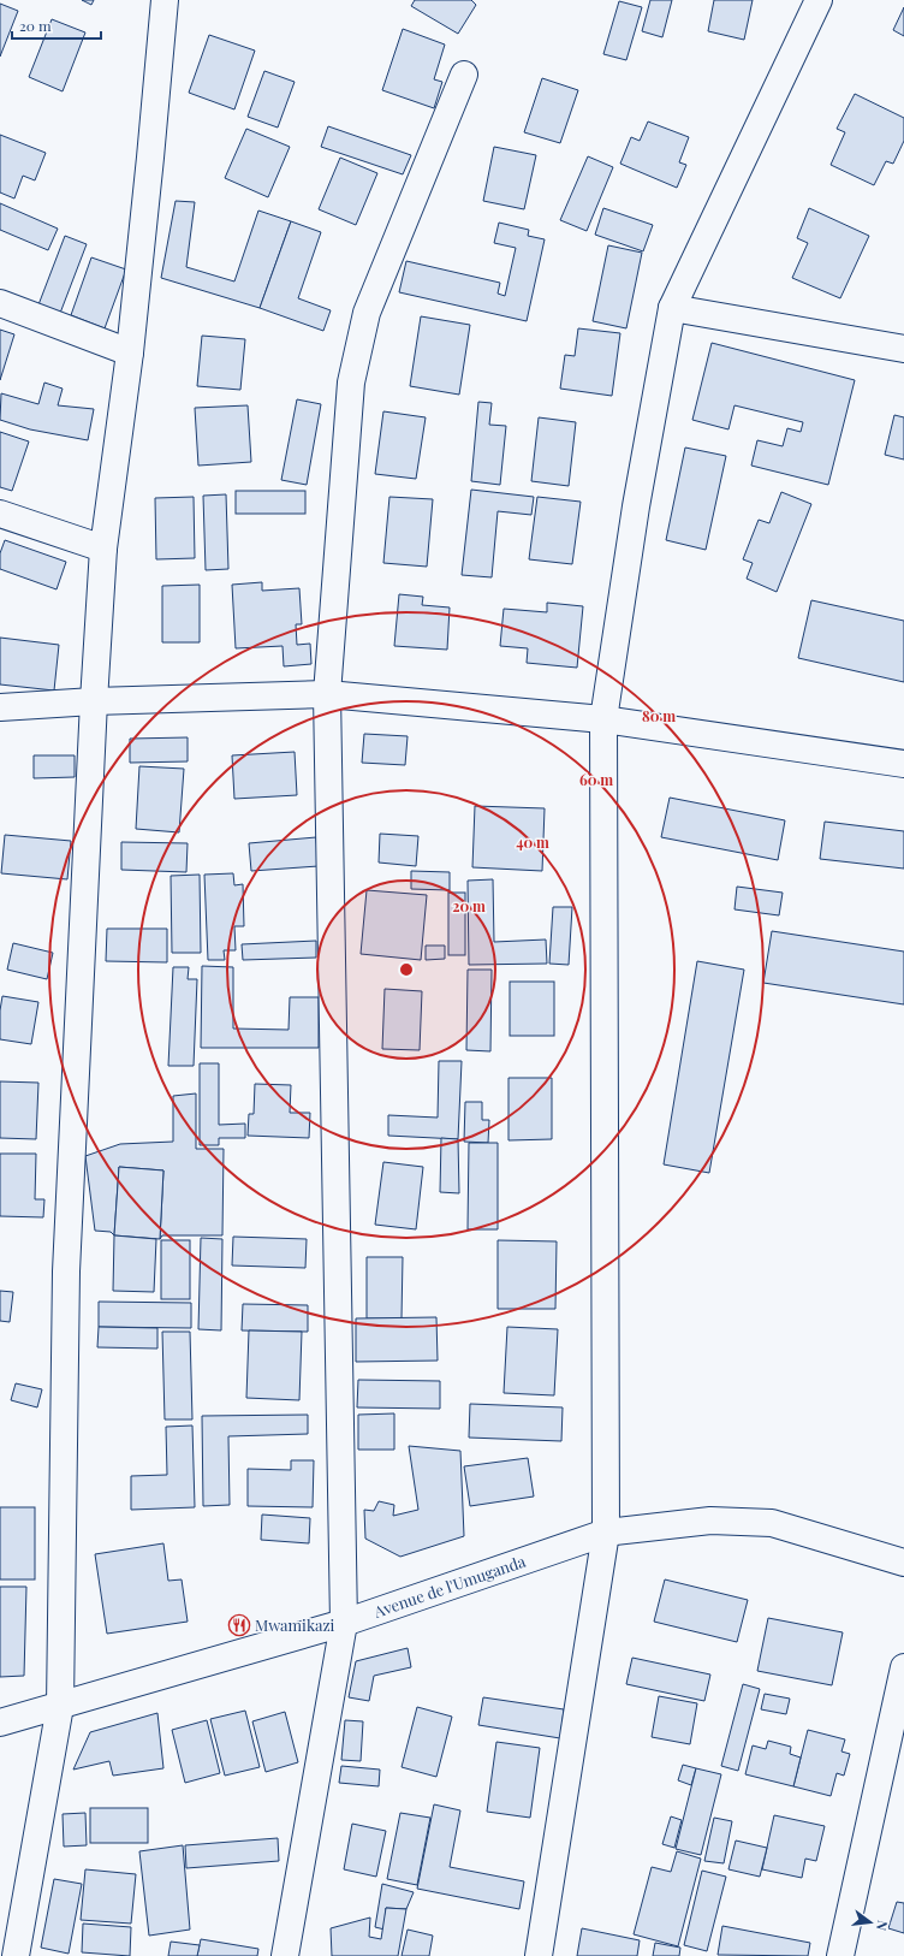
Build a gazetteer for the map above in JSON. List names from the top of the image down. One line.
{"streets":{"street":["Avenue de l'Umuganda"]},"places":{"restaurant":["Mwamikazi"]},"scale_bar":"20 m","north":"right","rings":["80 m","60 m","40 m","20 m"]}
